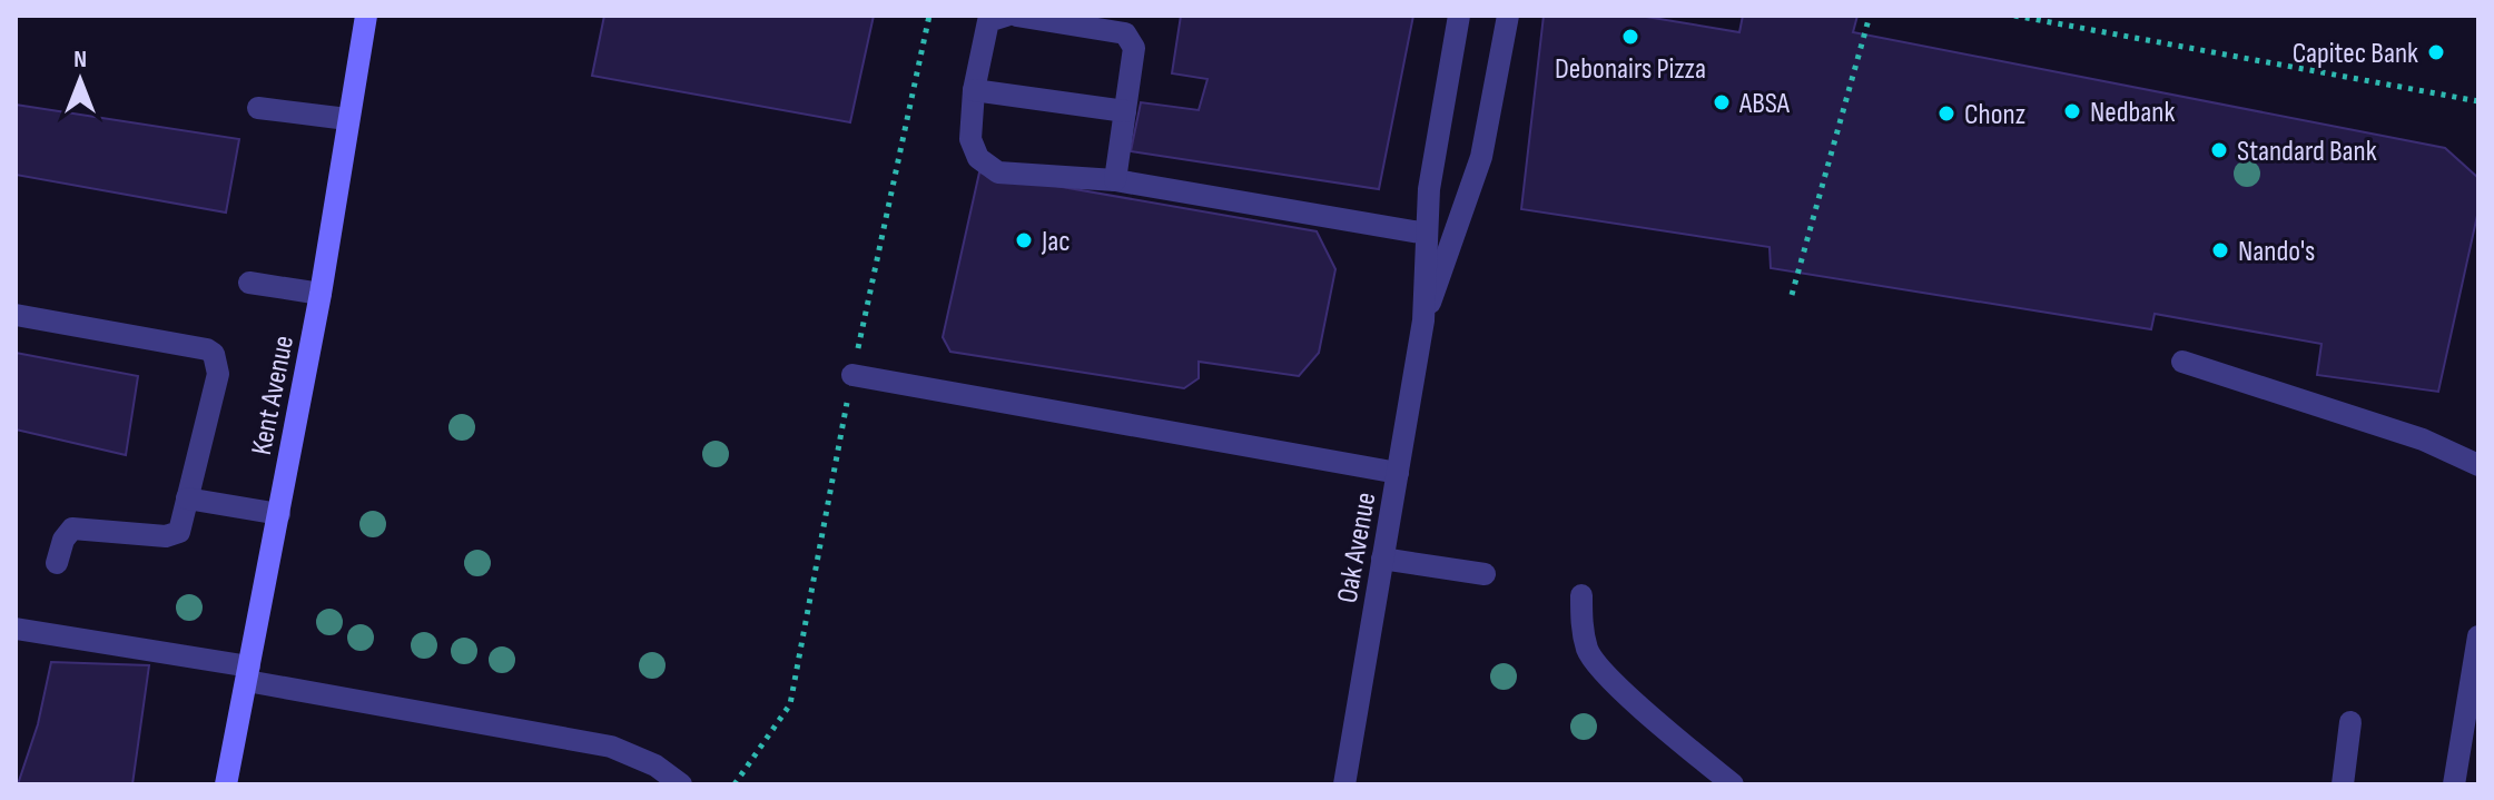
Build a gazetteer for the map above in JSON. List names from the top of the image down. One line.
{"streets":{"main road":["Kent Avenue"],"street":["Oak Avenue"]},"places":["Debonairs Pizza","Capitec Bank","ABSA","Nedbank","Chonz","Standard Bank","Jac","Nando's"],"north":"top"}
